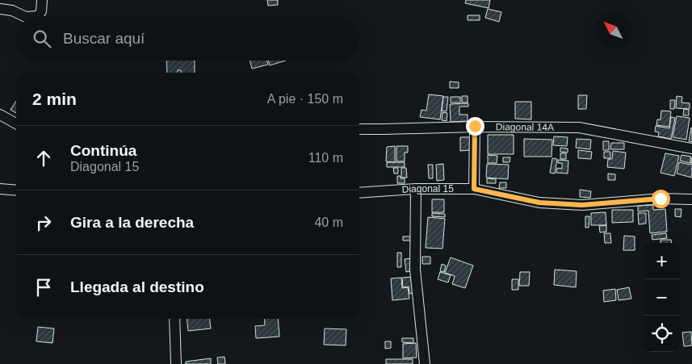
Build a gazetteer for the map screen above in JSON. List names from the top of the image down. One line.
{"streets":{"street":["Diagonal 14A","Diagonal 15"]},"north":"top left","page":{"search":"Buscar aquí","heading":["2 min","A pie · 150 m"],"list":[["Continúa","Diagonal 15","110 m"],["Gira a la derecha","40 m"],"Llegada al destino"],"map_buttons":["+","−"]}}
